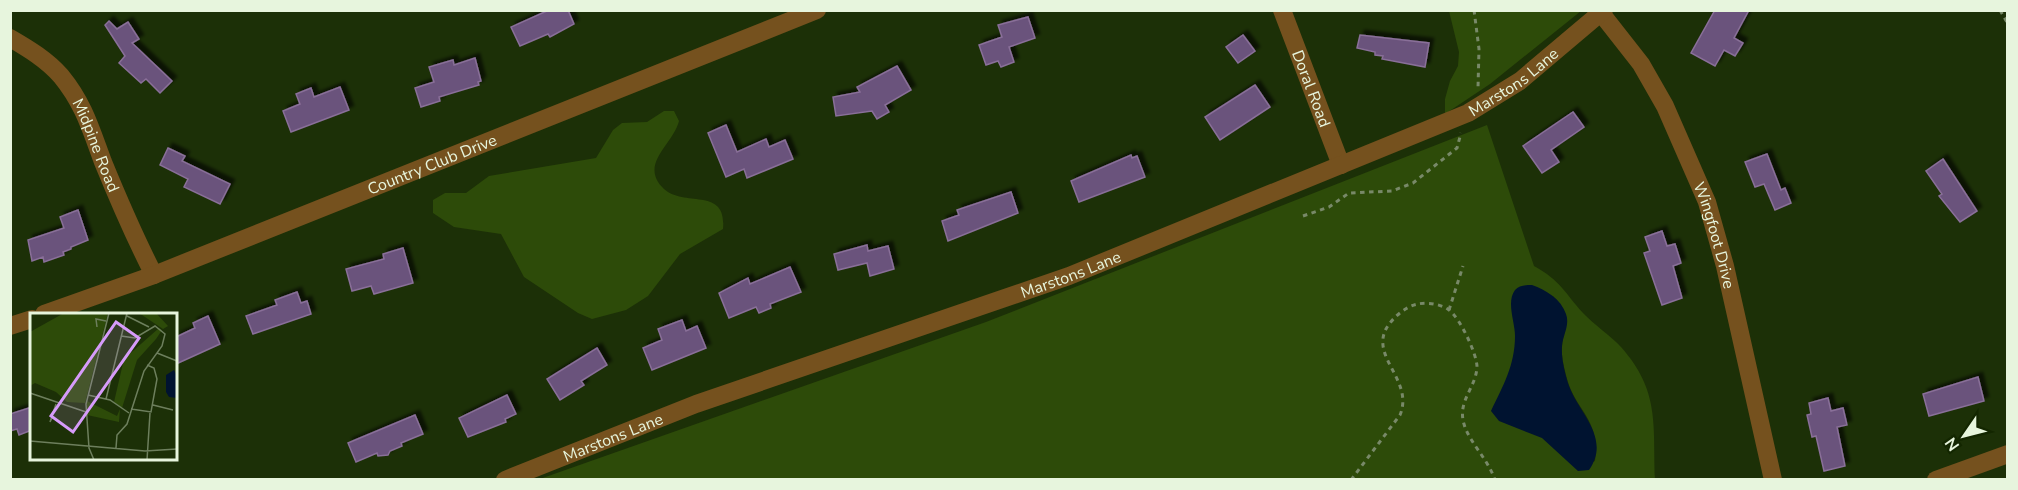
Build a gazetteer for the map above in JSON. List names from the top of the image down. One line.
{"streets":{"street":["Marstons Lane","Doral Road","Midpine Road","Country Club Drive","Wingfoot Drive"]},"crossings":[["Marstons Lane","Doral Road"],["Marstons Lane","Wingfoot Drive"],["Midpine Road","Country Club Drive"]],"north":"bottom left"}
